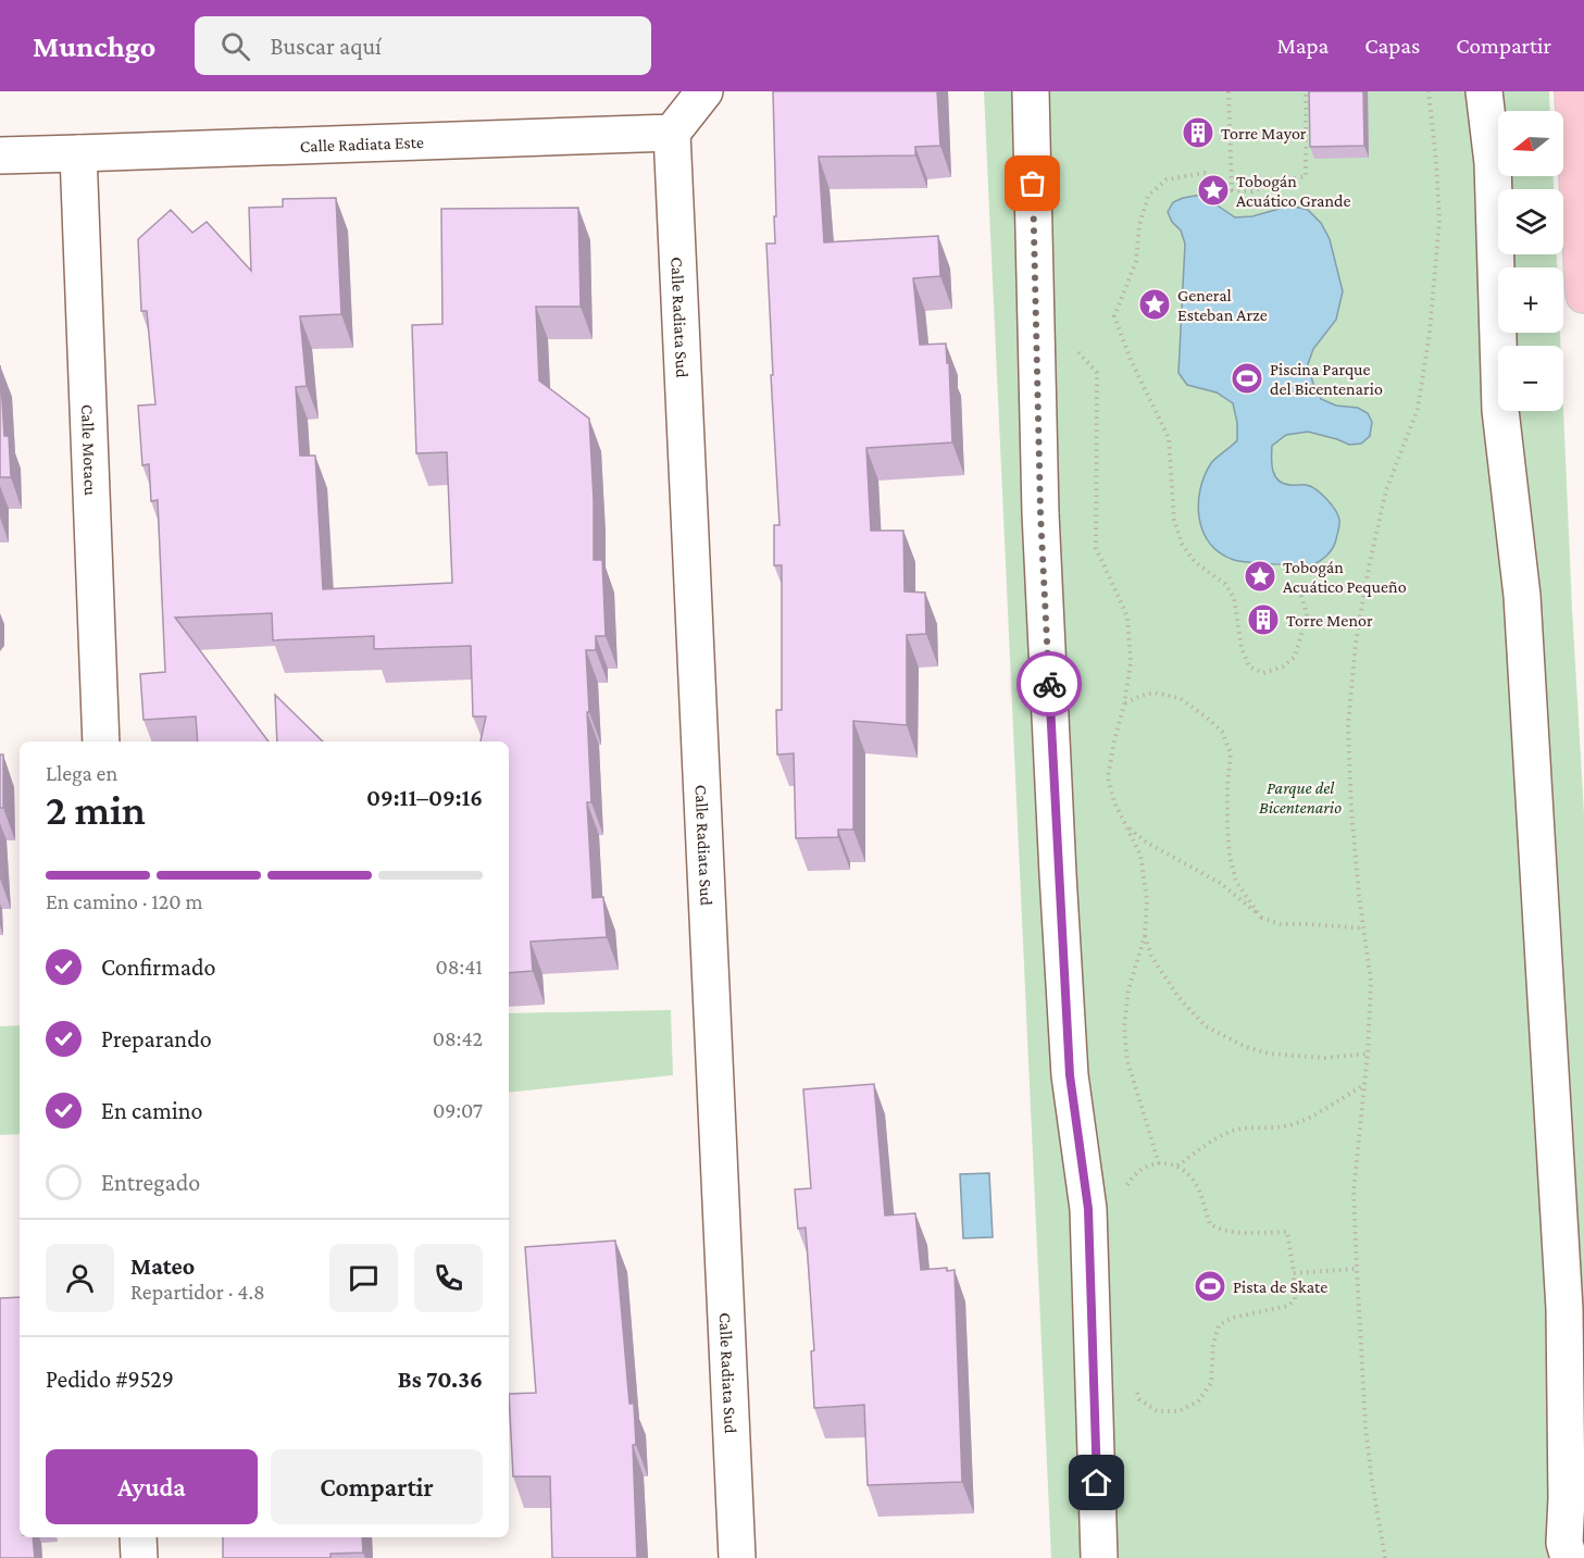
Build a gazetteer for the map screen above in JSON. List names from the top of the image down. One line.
{"streets":{"street":["Calle Radiata Este","Calle Radiata Sud","Calle Motacu"]},"crossings":[["Calle Radiata Este","Calle Radiata Sud"],["Calle Radiata Este","Calle Motacu"]],"parks":["Parque del Bicentenario"],"places":{"building":["Torre Mayor","Torre Menor"],"place":["Tobogán Acuático Grande","General Esteban Arze","Tobogán Acuático Pequeño"],"sports":["Piscina Parque del Bicentenario","Pista de Skate"]},"north":"left","page":{"header":"Munchgo","search":"Buscar aquí","nav":["Mapa","Capas","Compartir"],"map_buttons":["+","−"],"heading":["2 min","Llega en","09:11–09:16"],"panel":["Mateo","Repartidor · 4.8","Pedido #9529","Bs 70.36"],"bar":"En camino · 120 m","list":[["Confirmado","08:41"],["Preparando","08:42"],["En camino","09:07"],"Entregado"],"buttons":["Ayuda","Compartir"]}}
